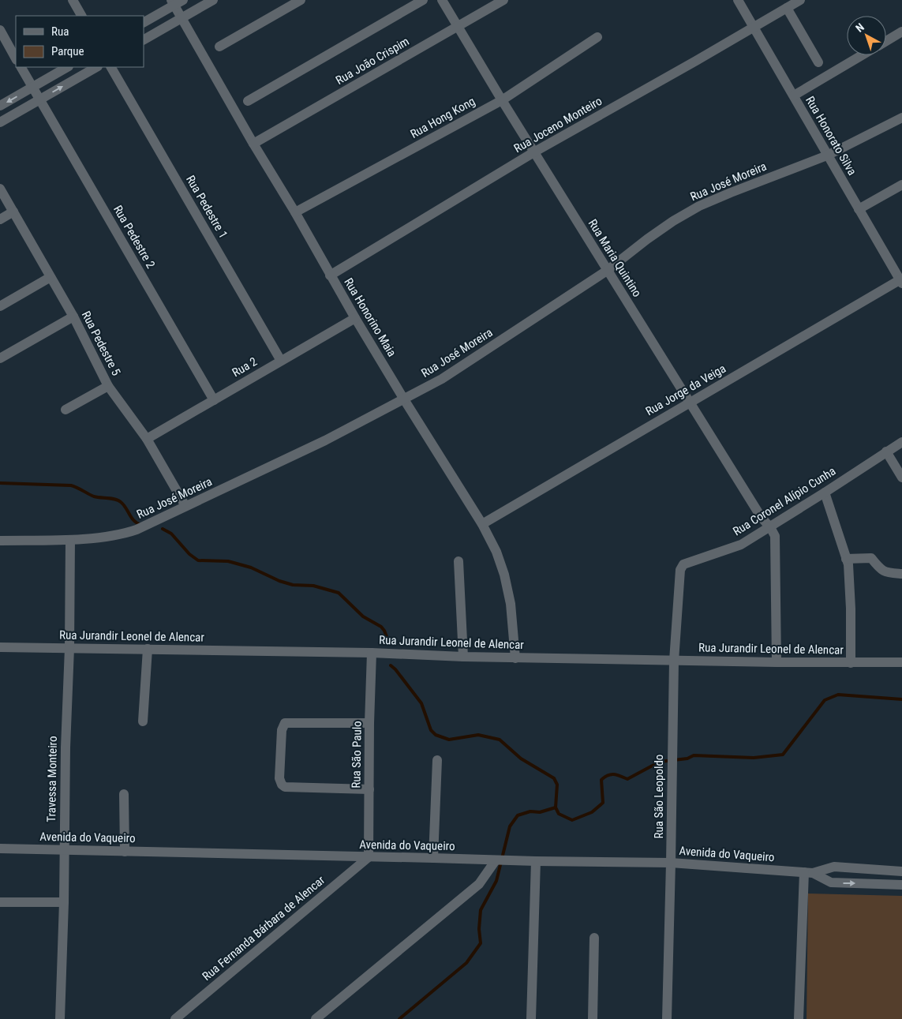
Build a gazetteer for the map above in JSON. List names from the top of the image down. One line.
{"streets":{"street":["Rua João Crispim","Rua Hong Kong","Rua Joceno Monteiro","Rua Honorato Silva","Rua José Moreira","Rua Pedestre 1","Rua Pedestre 2","Rua Maria Quintino","Rua Honorino Maia","Rua Pedestre 5","Rua 2","Rua Jorge da Veiga","Rua Coronel Alípio Cunha","Rua Jurandir Leonel de Alencar","Rua São Paulo","Travessa Monteiro","Rua São Leopoldo","Avenida do Vaqueiro","Rua Fernanda Bárbara de Alencar"]},"crossings":[["Rua João Crispim","Rua Maria Quintino"],["Rua João Crispim","Rua Honorino Maia"],["Rua Hong Kong","Rua Maria Quintino"],["Rua Hong Kong","Rua Honorino Maia"],["Rua Joceno Monteiro","Rua Honorato Silva"],["Rua Joceno Monteiro","Rua Maria Quintino"],["Rua Joceno Monteiro","Rua Honorino Maia"],["Rua Honorato Silva","Rua José Moreira"],["Rua Honorato Silva","Rua Jorge da Veiga"],["Rua José Moreira","Rua Maria Quintino"],["Rua José Moreira","Rua Honorino Maia"],["Rua José Moreira","Rua Pedestre 5"],["Rua José Moreira","Travessa Monteiro"],["Rua Pedestre 1","Rua 2"],["Rua Pedestre 2","Rua 2"],["Rua Maria Quintino","Rua Jorge da Veiga"],["Rua Maria Quintino","Rua Coronel Alípio Cunha"],["Rua Honorino Maia","Rua 2"],["Rua Honorino Maia","Rua Jorge da Veiga"],["Rua Honorino Maia","Rua Jurandir Leonel de Alencar"],["Rua Pedestre 5","Rua 2"],["Rua Coronel Alípio Cunha","Rua São Leopoldo"],["Rua Jurandir Leonel de Alencar","Rua São Paulo"],["Rua Jurandir Leonel de Alencar","Travessa Monteiro"],["Rua Jurandir Leonel de Alencar","Rua São Leopoldo"],["Rua São Paulo","Avenida do Vaqueiro"],["Rua São Paulo","Rua Fernanda Bárbara de Alencar"],["Travessa Monteiro","Avenida do Vaqueiro"],["Rua São Leopoldo","Avenida do Vaqueiro"],["Avenida do Vaqueiro","Rua Fernanda Bárbara de Alencar"]],"legend":["Rua","Parque"],"north":"top left"}
